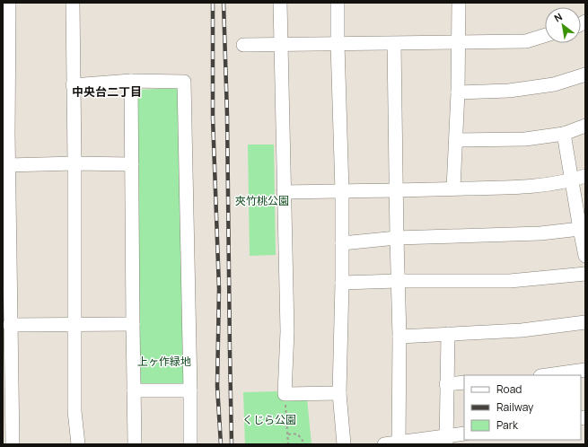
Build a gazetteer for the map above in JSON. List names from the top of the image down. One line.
{"districts":["中央台二丁目"],"parks":["夾竹桃公園","上ヶ作緑地","くじら公園"],"legend":["Road","Railway","Park"],"north":"top left"}
